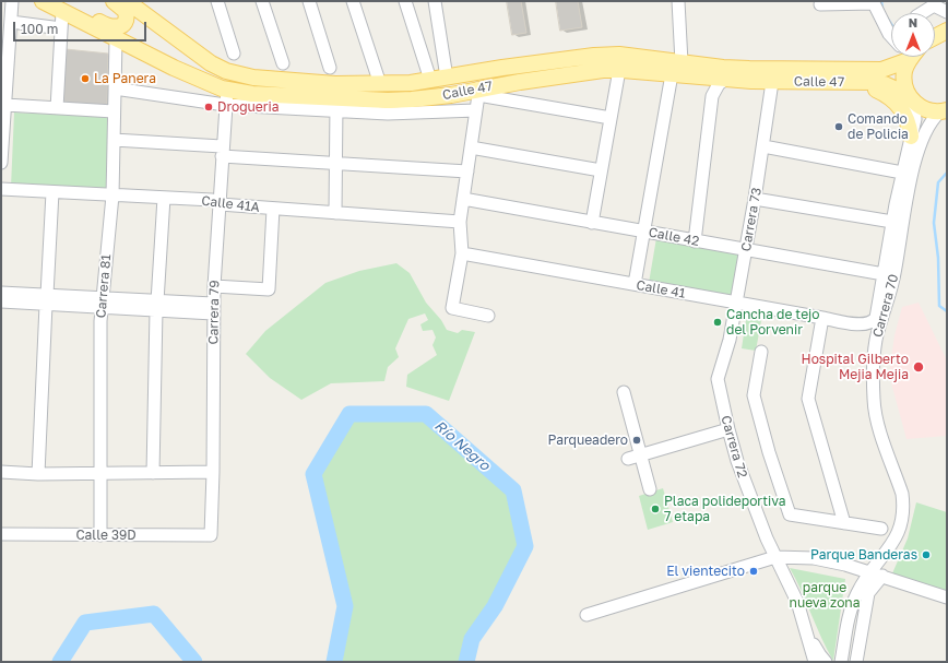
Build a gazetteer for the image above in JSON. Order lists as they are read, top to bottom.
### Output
{
  "streets": {
    "main road": ["Calle 47"],
    "street": [
      "Calle 41A",
      "Carrera 73",
      "Calle 42",
      "Carrera 81",
      "Calle 41",
      "Carrera 70",
      "Carrera 79",
      "Carrera 72",
      "Calle 39D"
    ]
  },
  "crossings": [
    ["Calle 47", "Carrera 73"],
    ["Calle 47", "Carrera 81"],
    ["Calle 47", "Carrera 70"],
    ["Calle 47", "Carrera 79"],
    ["Calle 41A", "Carrera 81"],
    ["Calle 41A", "Carrera 79"],
    ["Carrera 73", "Calle 42"],
    ["Carrera 73", "Calle 41"],
    ["Carrera 73", "Carrera 72"],
    ["Calle 42", "Carrera 70"],
    ["Carrera 81", "Calle 39D"],
    ["Calle 41", "Carrera 70"],
    ["Carrera 79", "Calle 39D"]
  ],
  "water": ["Río Negro"],
  "parks": ["parque nueva zona"],
  "places": [
    "La Panera",
    "Drogueria",
    "Comando de Policia",
    "Cancha de tejo del Porvenir",
    "Hospital Gilberto Mejia Mejia",
    "Parqueadero",
    "Placa polideportiva 7 etapa",
    "Parque Banderas",
    "El vientecito"
  ],
  "scale_bar": "100 m",
  "north": "top"
}
